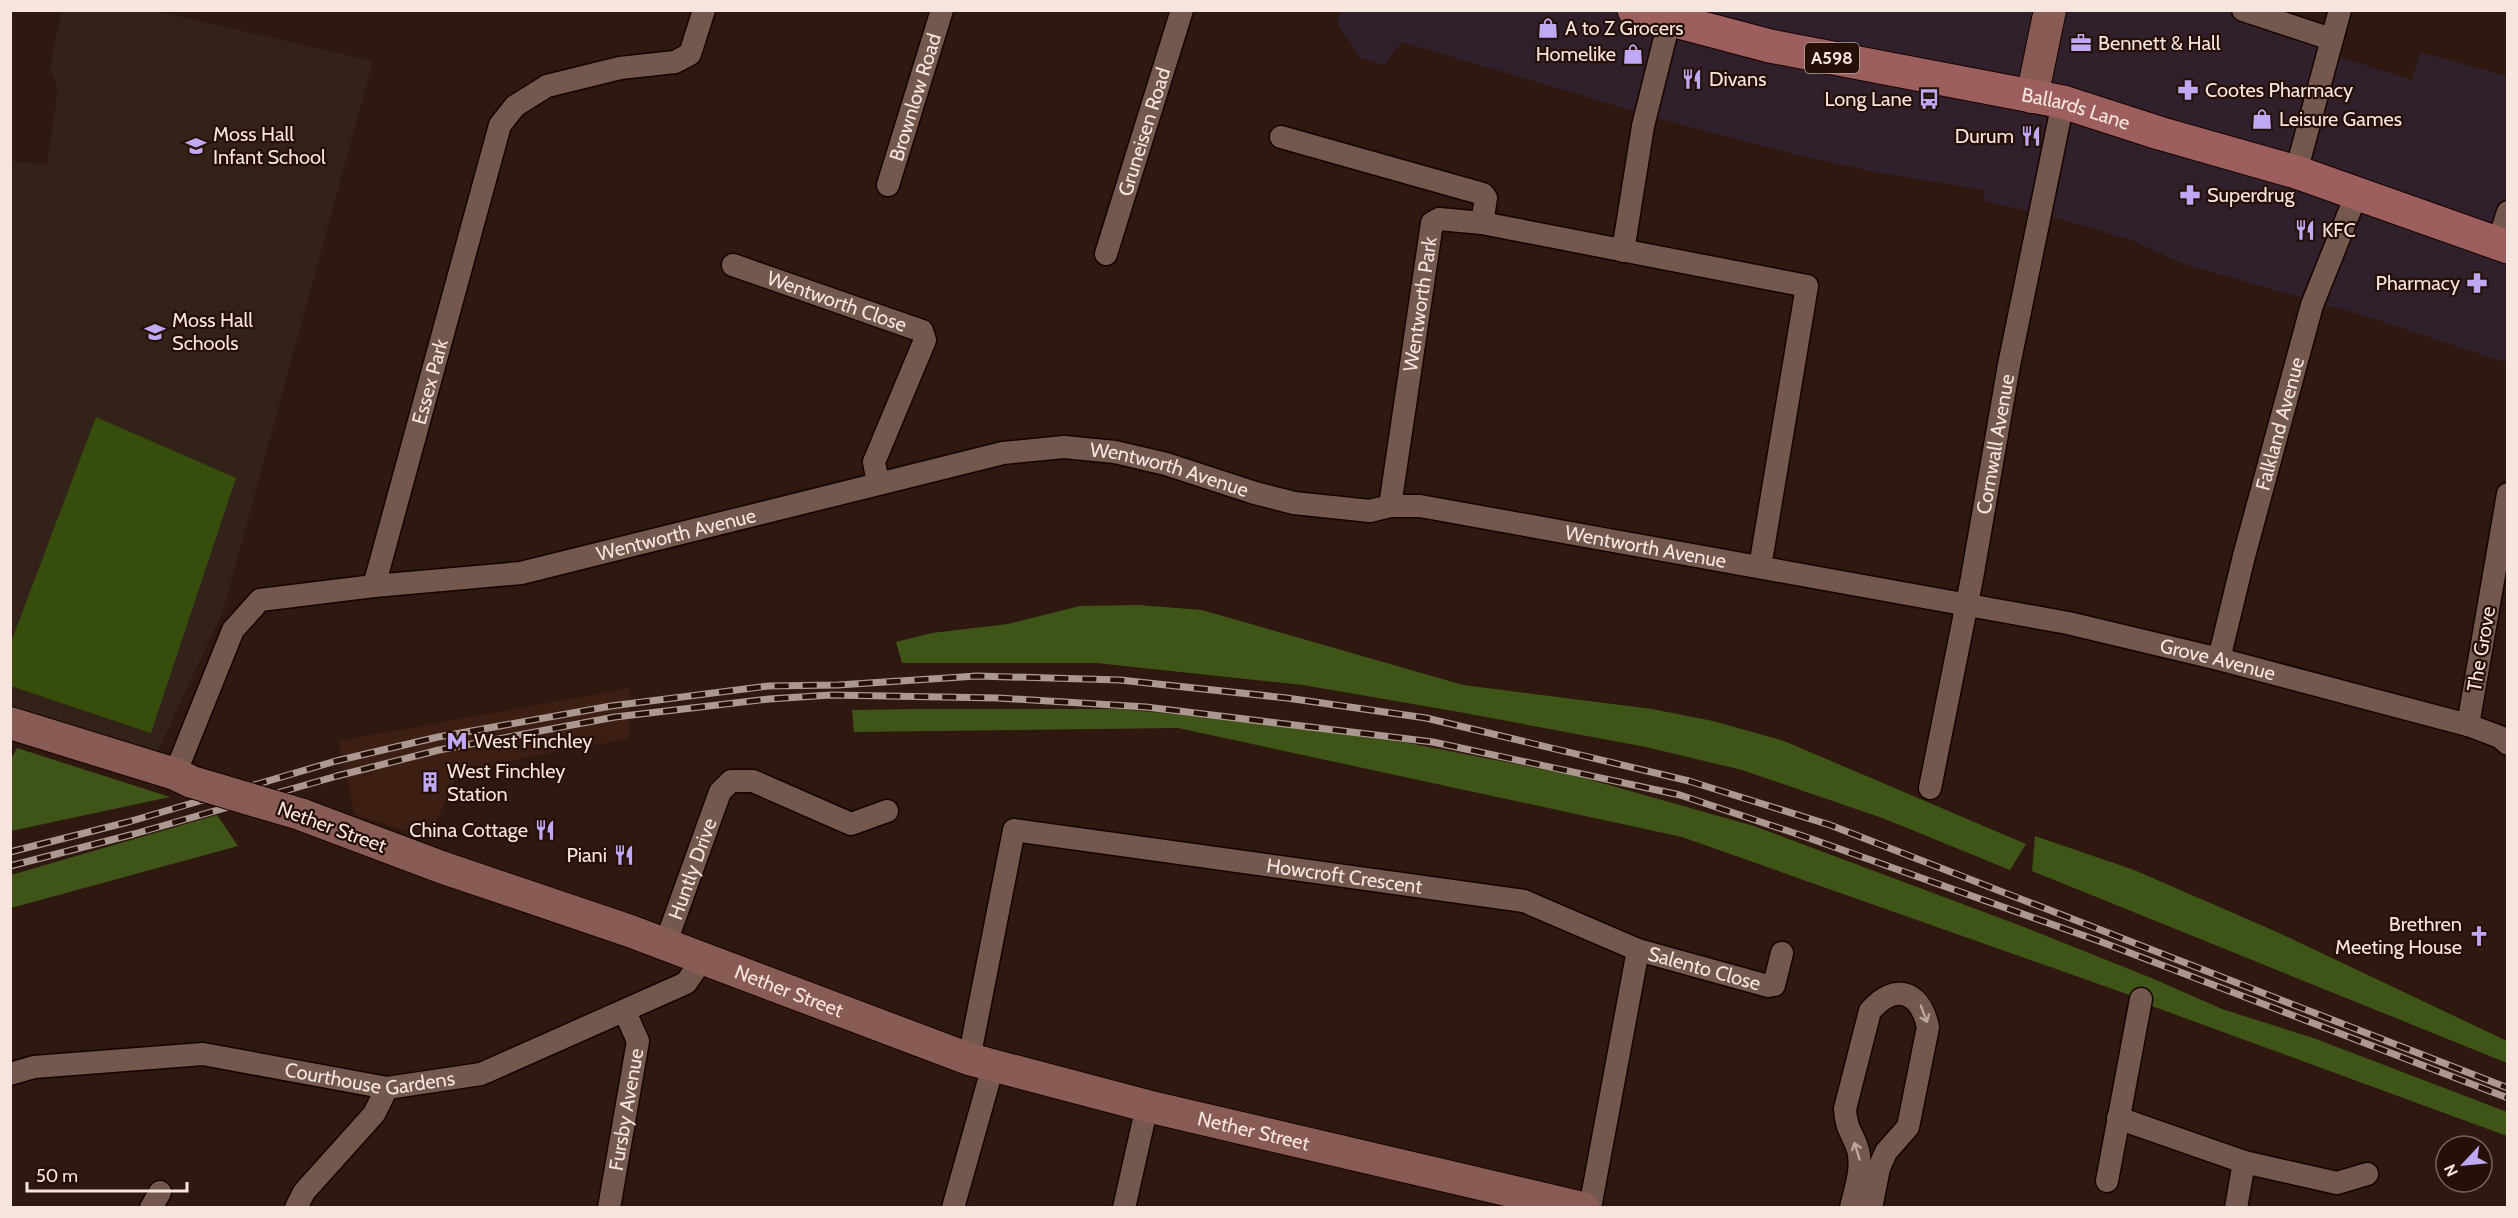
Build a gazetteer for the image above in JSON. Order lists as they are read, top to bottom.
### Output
{
  "streets": {
    "main road": ["A598", "Ballards Lane"],
    "street": [
      "Brownlow Road",
      "Gruneisen Road",
      "Wentworth Close",
      "Wentworth Park",
      "Essex Park",
      "Falkland Avenue",
      "Cornwall Avenue",
      "Wentworth Avenue",
      "The Grove",
      "Grove Avenue",
      "Nether Street",
      "Huntly Drive",
      "Howcroft Crescent",
      "Salento Close",
      "Courthouse Gardens",
      "Fursby Avenue"
    ]
  },
  "crossings": [
    ["Ballards Lane", "Falkland Avenue"],
    ["Ballards Lane", "Cornwall Avenue"],
    ["Wentworth Close", "Wentworth Avenue"],
    ["Wentworth Park", "Wentworth Avenue"],
    ["Essex Park", "Wentworth Avenue"],
    ["Falkland Avenue", "Grove Avenue"],
    ["Cornwall Avenue", "Wentworth Avenue"],
    ["Cornwall Avenue", "Grove Avenue"],
    ["Wentworth Avenue", "Grove Avenue"],
    ["The Grove", "Grove Avenue"],
    ["Nether Street", "Huntly Drive"],
    ["Nether Street", "Howcroft Crescent"],
    ["Nether Street", "Courthouse Gardens"],
    ["Howcroft Crescent", "Salento Close"],
    ["Courthouse Gardens", "Fursby Avenue"]
  ],
  "places": {
    "shop": ["A to Z Grocers", "Homelike", "Leisure Games"],
    "office": ["Bennett & Hall"],
    "restaurant": [
      "Divans",
      "Durum",
      "KFC",
      "China Cottage",
      "Piani"
    ],
    "pharmacy": ["Cootes Pharmacy", "Superdrug", "Pharmacy"],
    "bus stop": ["Long Lane"],
    "school or university": ["Moss Hall Infant School", "Moss Hall Schools"],
    "metro station": ["West Finchley"],
    "building": ["West Finchley Station"],
    "church": ["Brethren Meeting House"]
  },
  "scale_bar": "50 m",
  "north": "bottom left"
}
